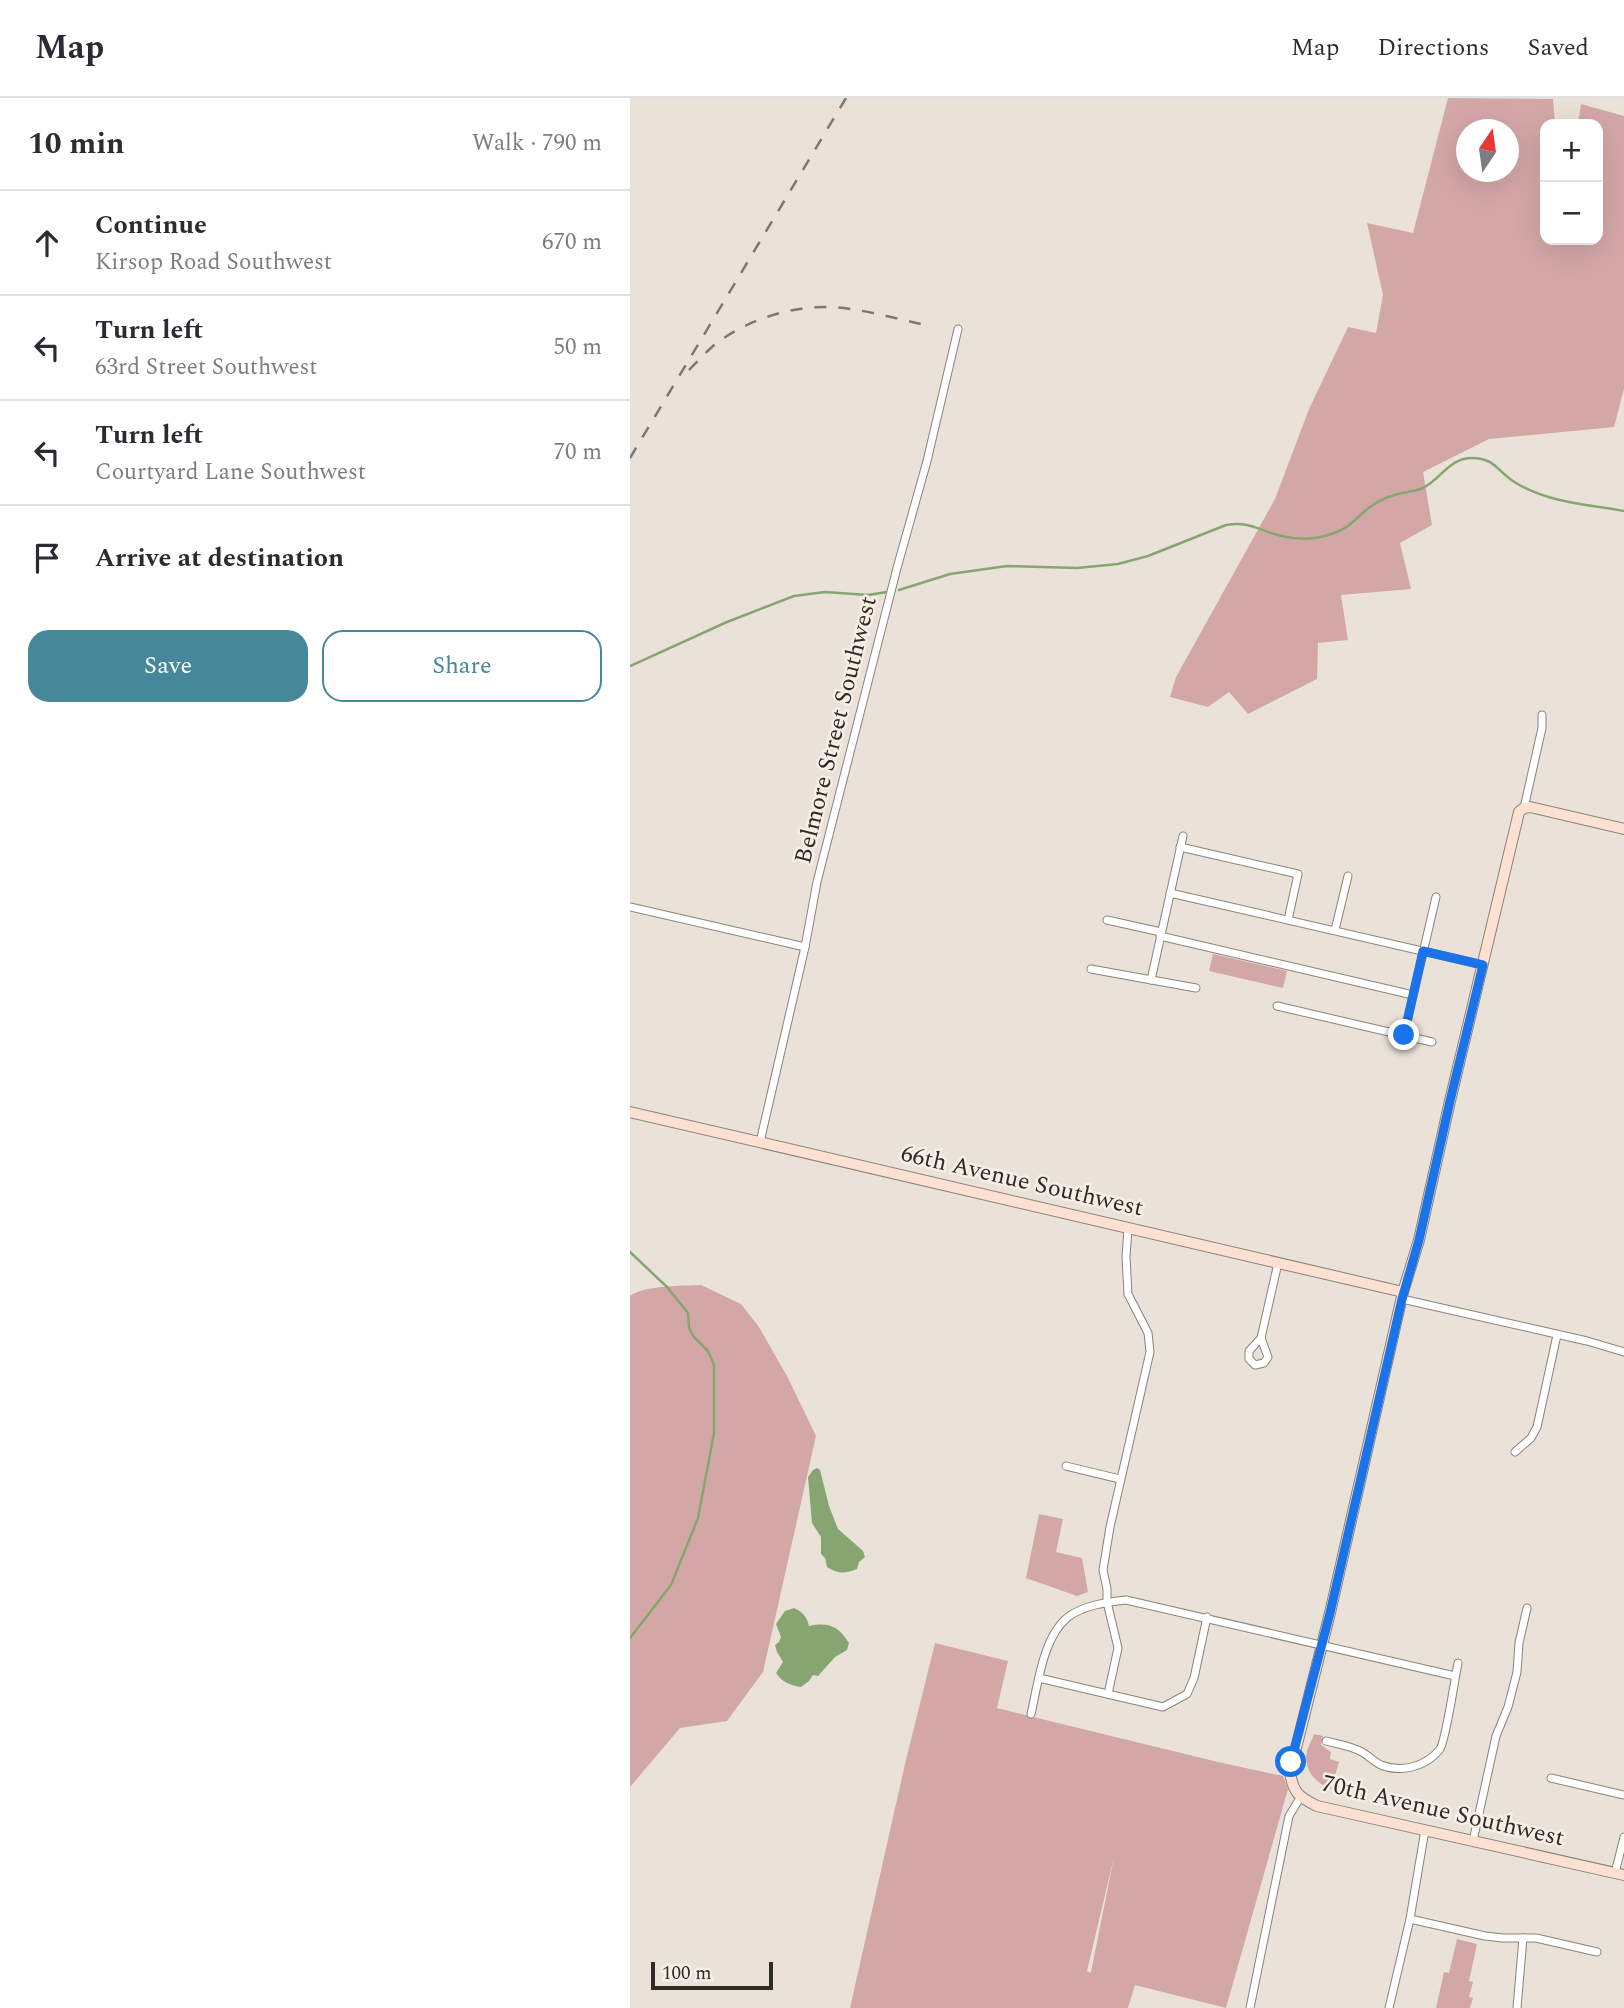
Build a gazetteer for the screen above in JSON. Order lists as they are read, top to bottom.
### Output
{
  "streets": {
    "street": ["Belmore Street Southwest", "66th Avenue Southwest", "70th Avenue Southwest"]
  },
  "crossings": [
    ["Belmore Street Southwest", "66th Avenue Southwest"]
  ],
  "scale_bar": "100 m",
  "north": "top",
  "page": {
    "header": "Map",
    "nav": ["Map", "Directions", "Saved"],
    "heading": ["10 min", "Walk · 790 m"],
    "map_buttons": ["+", "−"],
    "list": [
      ["Continue", "Kirsop Road Southwest", "670 m"],
      ["Turn left", "63rd Street Southwest", "50 m"],
      ["Turn left", "Courtyard Lane Southwest", "70 m"],
      "Arrive at destination"
    ],
    "buttons": ["Save", "Share"],
    "scale": "100 m"
  }
}
